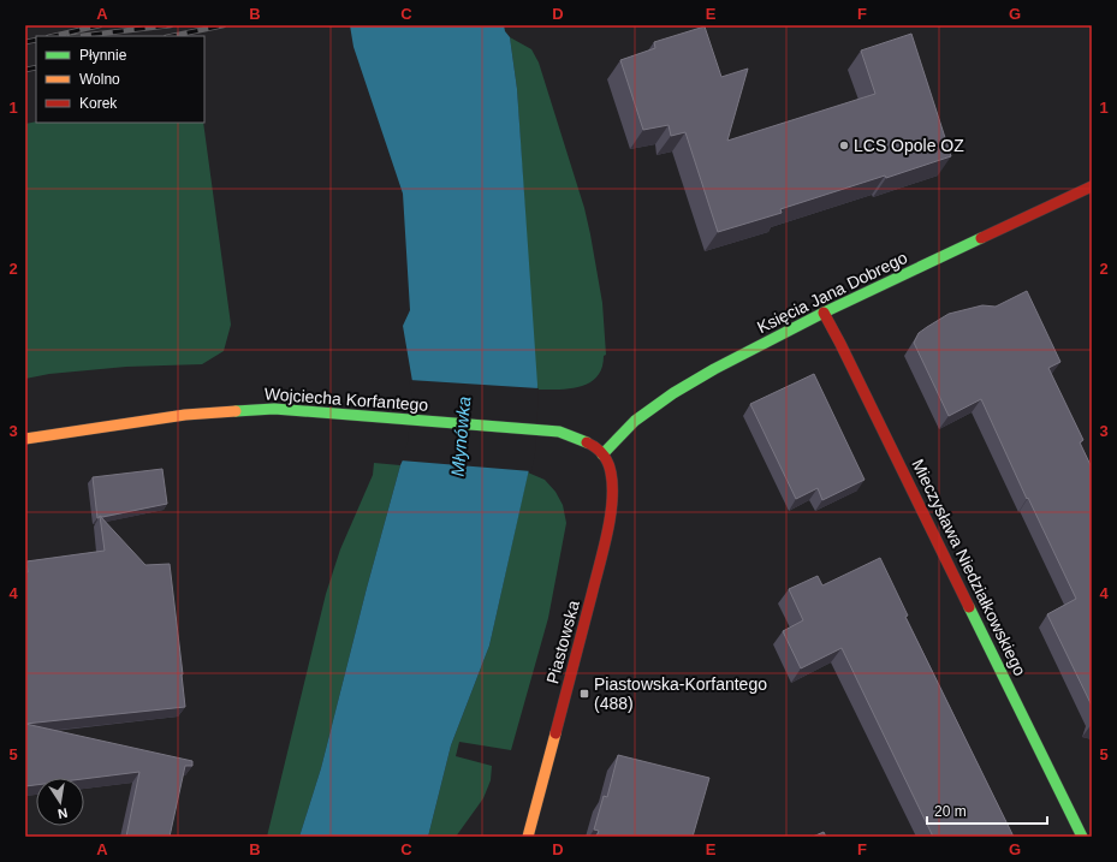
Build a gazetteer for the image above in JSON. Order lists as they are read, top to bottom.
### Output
{
  "streets": {
    "street": [
      "Księcia Jana Dobrego",
      "Wojciecha Korfantego",
      "Mieczysława Niedziałkowskiego",
      "Piastowska"
    ]
  },
  "crossings": [
    ["Księcia Jana Dobrego", "Wojciecha Korfantego"],
    ["Księcia Jana Dobrego", "Mieczysława Niedziałkowskiego"],
    ["Księcia Jana Dobrego", "Piastowska"],
    ["Wojciecha Korfantego", "Piastowska"]
  ],
  "water": ["Młynówka"],
  "places": {
    "other": ["LCS Opole OZ"],
    "transit": ["Piastowska-Korfantego (488)"]
  },
  "legend": ["Płynnie", "Wolno", "Korek"],
  "scale_bar": "20 m",
  "north": "bottom",
  "grid": {
    "columns": [
      "A",
      "B",
      "C",
      "D",
      "E",
      "F",
      "G"
    ],
    "rows": [
      "1",
      "2",
      "3",
      "4",
      "5"
    ]
  }
}
